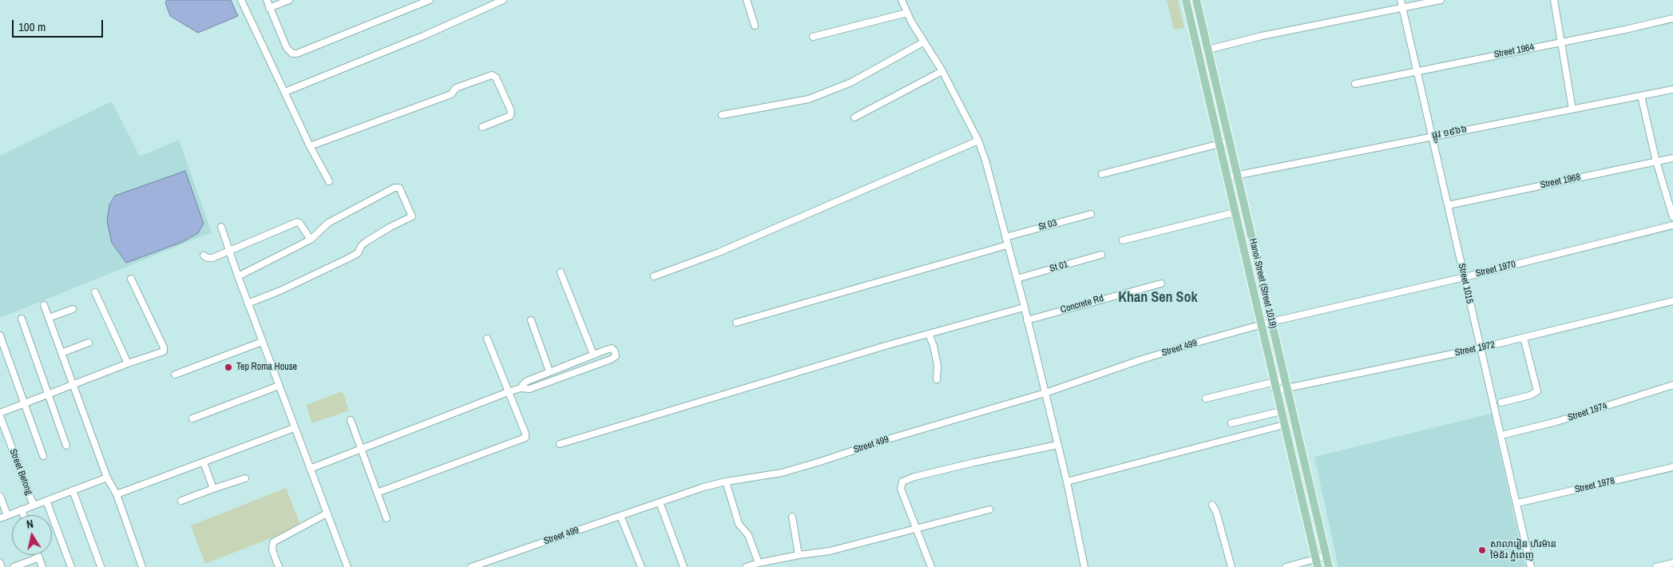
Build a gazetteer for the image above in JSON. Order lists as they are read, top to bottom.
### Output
{
  "streets": {
    "main road": ["Hanoi Street (Street 1019)"],
    "street": [
      "Street 1964",
      "ផ្លូវ ១៩៦៦",
      "Street 1968",
      "St 03",
      "St 01",
      "Street 1970",
      "Street 1015",
      "Concrete Rd",
      "Street 499",
      "Street 1972",
      "Street 1974",
      "Street Betong",
      "Street 1978"
    ]
  },
  "crossings": [
    ["Street 1964", "Street 1015"],
    ["ផ្លូវ ១៩៦៦", "Hanoi Street (Street 1019)"],
    ["ផ្លូវ ១៩៦៦", "Street 1015"],
    ["Street 1968", "Street 1015"],
    ["Street 1970", "Hanoi Street (Street 1019)"],
    ["Street 1970", "Street 1015"],
    ["Street 1970", "Street 499"],
    ["Hanoi Street (Street 1019)", "Street 499"],
    ["Hanoi Street (Street 1019)", "Street 1972"],
    ["Street 1015", "Street 1972"],
    ["Street 1015", "Street 1974"],
    ["Street 1015", "Street 1978"]
  ],
  "districts": ["Khan Sen Sok"],
  "places": ["Tep Roma House", "សាលារៀន ហ័រម៉ាន ម៉ៃន័រ ភ្នំពេញ"],
  "scale_bar": "100 m",
  "north": "top"
}
